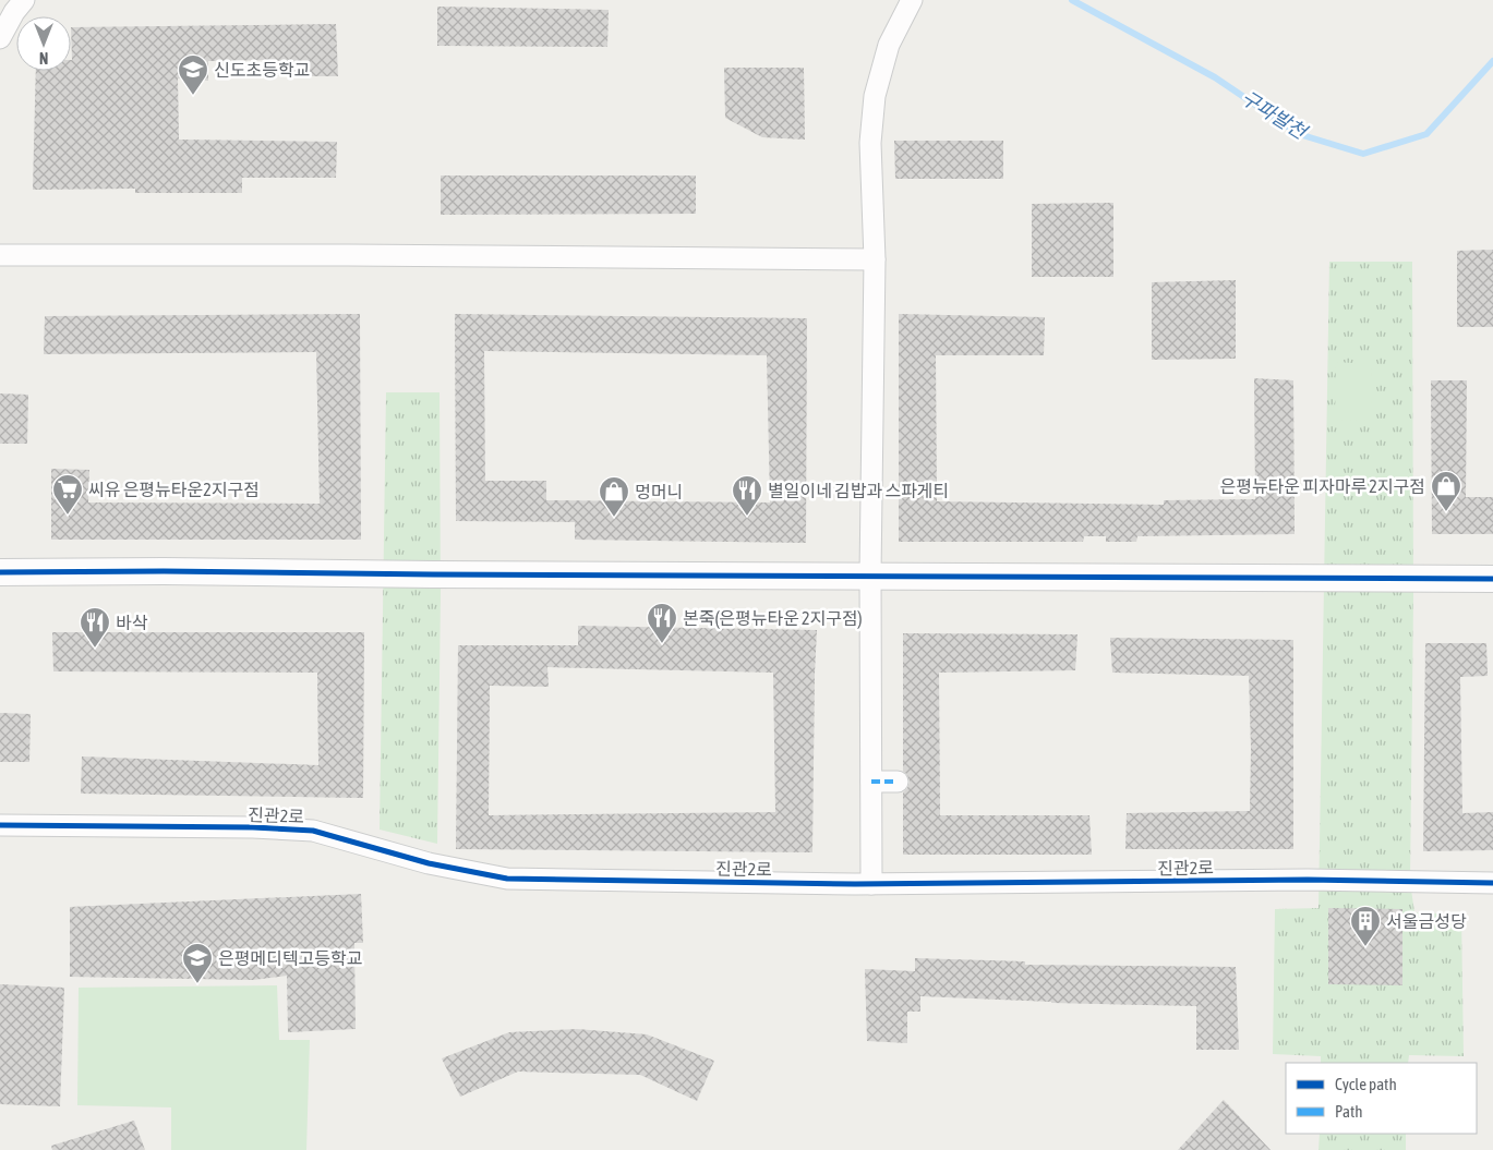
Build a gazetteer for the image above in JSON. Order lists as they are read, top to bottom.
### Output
{
  "streets": {
    "street": ["진관2로"]
  },
  "water": ["구파발천"],
  "places": {
    "school or university": ["신도초등학교", "은평메디텍고등학교"],
    "shop": ["은평뉴타운 피자마루 2지구점", "멍머니"],
    "supermarket": ["씨유 은평뉴타운2지구점"],
    "restaurant": ["별일이네 김밥과 스파게티", "본죽(은평뉴타운 2지구점)", "바삭"],
    "building": ["서울금성당"]
  },
  "legend": ["Cycle path", "Path"],
  "north": "bottom"
}
